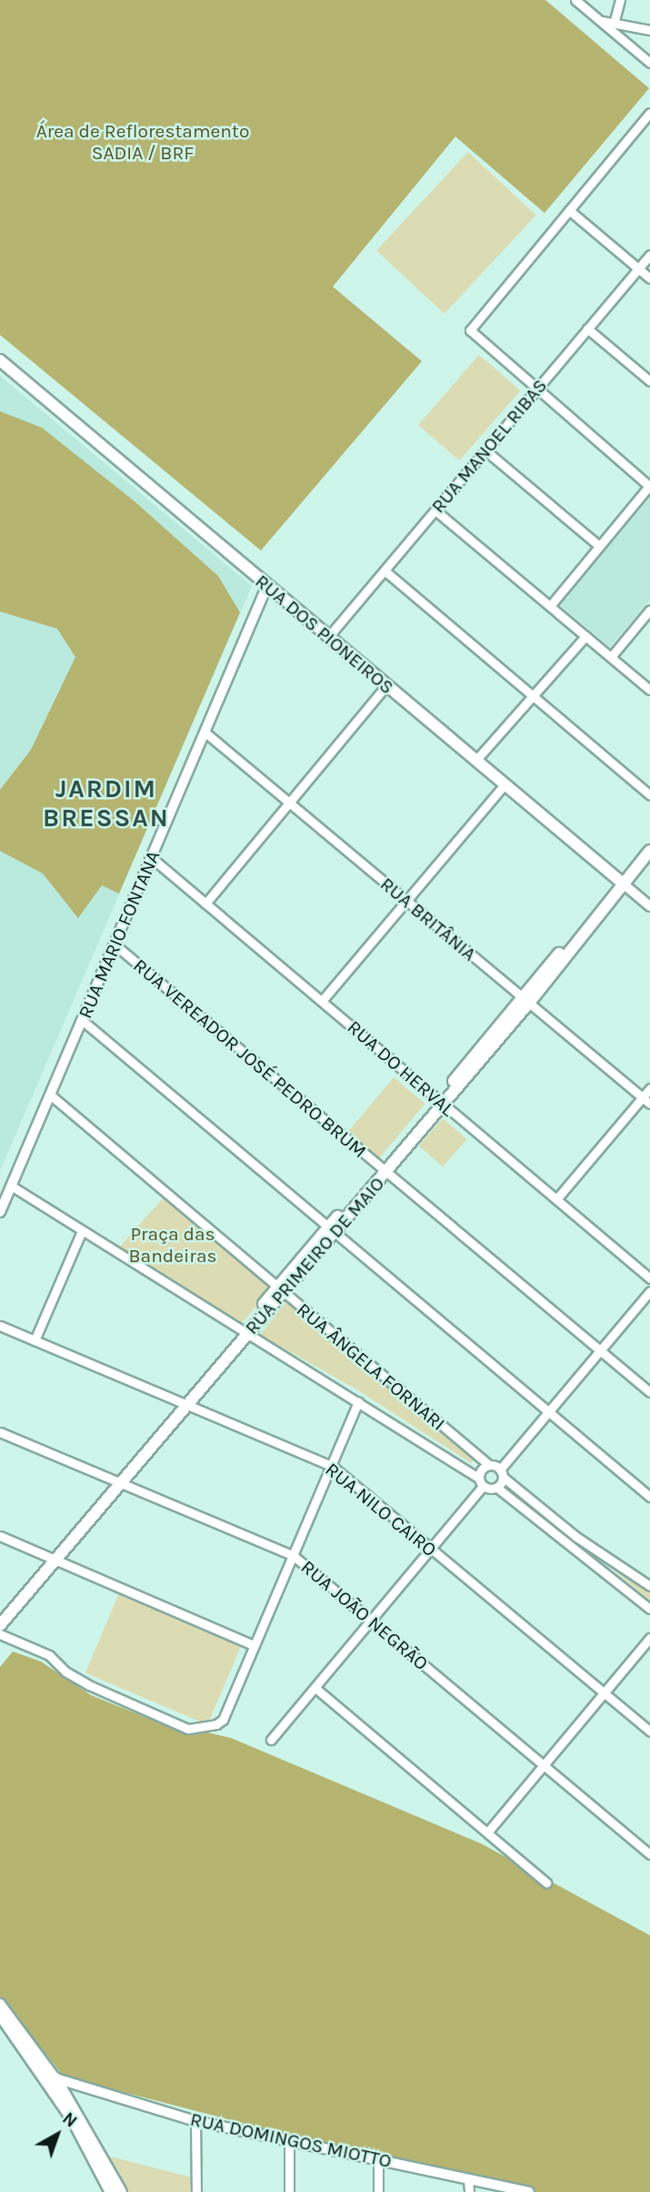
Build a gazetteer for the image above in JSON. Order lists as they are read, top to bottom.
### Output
{
  "streets": {
    "main road": ["RUA DOS PIONEIROS", "RUA PRIMEIRO DE MAIO"],
    "street": [
      "RUA MANOEL RIBAS",
      "RUA BRITÂNIA",
      "RUA MARIO FONTANA",
      "RUA VEREADOR JOSÉ PEDRO BRUM",
      "RUA DO HERVAL",
      "RUA ÂNGELA FORNARI",
      "RUA NILO CAIRO",
      "RUA JOÃO NEGRÃO",
      "RUA DOMINGOS MIOTTO"
    ]
  },
  "crossings": [
    ["RUA MANOEL RIBAS", "RUA DOS PIONEIROS"],
    ["RUA DOS PIONEIROS", "RUA MARIO FONTANA"],
    ["RUA DOS PIONEIROS", "RUA PRIMEIRO DE MAIO"],
    ["RUA BRITÂNIA", "RUA MARIO FONTANA"],
    ["RUA BRITÂNIA", "RUA PRIMEIRO DE MAIO"],
    ["RUA MARIO FONTANA", "RUA VEREADOR JOSÉ PEDRO BRUM"],
    ["RUA MARIO FONTANA", "RUA DO HERVAL"],
    ["RUA MARIO FONTANA", "RUA ÂNGELA FORNARI"],
    ["RUA VEREADOR JOSÉ PEDRO BRUM", "RUA PRIMEIRO DE MAIO"],
    ["RUA DO HERVAL", "RUA PRIMEIRO DE MAIO"],
    ["RUA PRIMEIRO DE MAIO", "RUA ÂNGELA FORNARI"],
    ["RUA PRIMEIRO DE MAIO", "RUA NILO CAIRO"],
    ["RUA PRIMEIRO DE MAIO", "RUA JOÃO NEGRÃO"]
  ],
  "districts": ["JARDIM BRESSAN"],
  "parks": ["Área de Reflorestamento SADIA / BRF", "Praça das Bandeiras"],
  "north": "top right"
}
